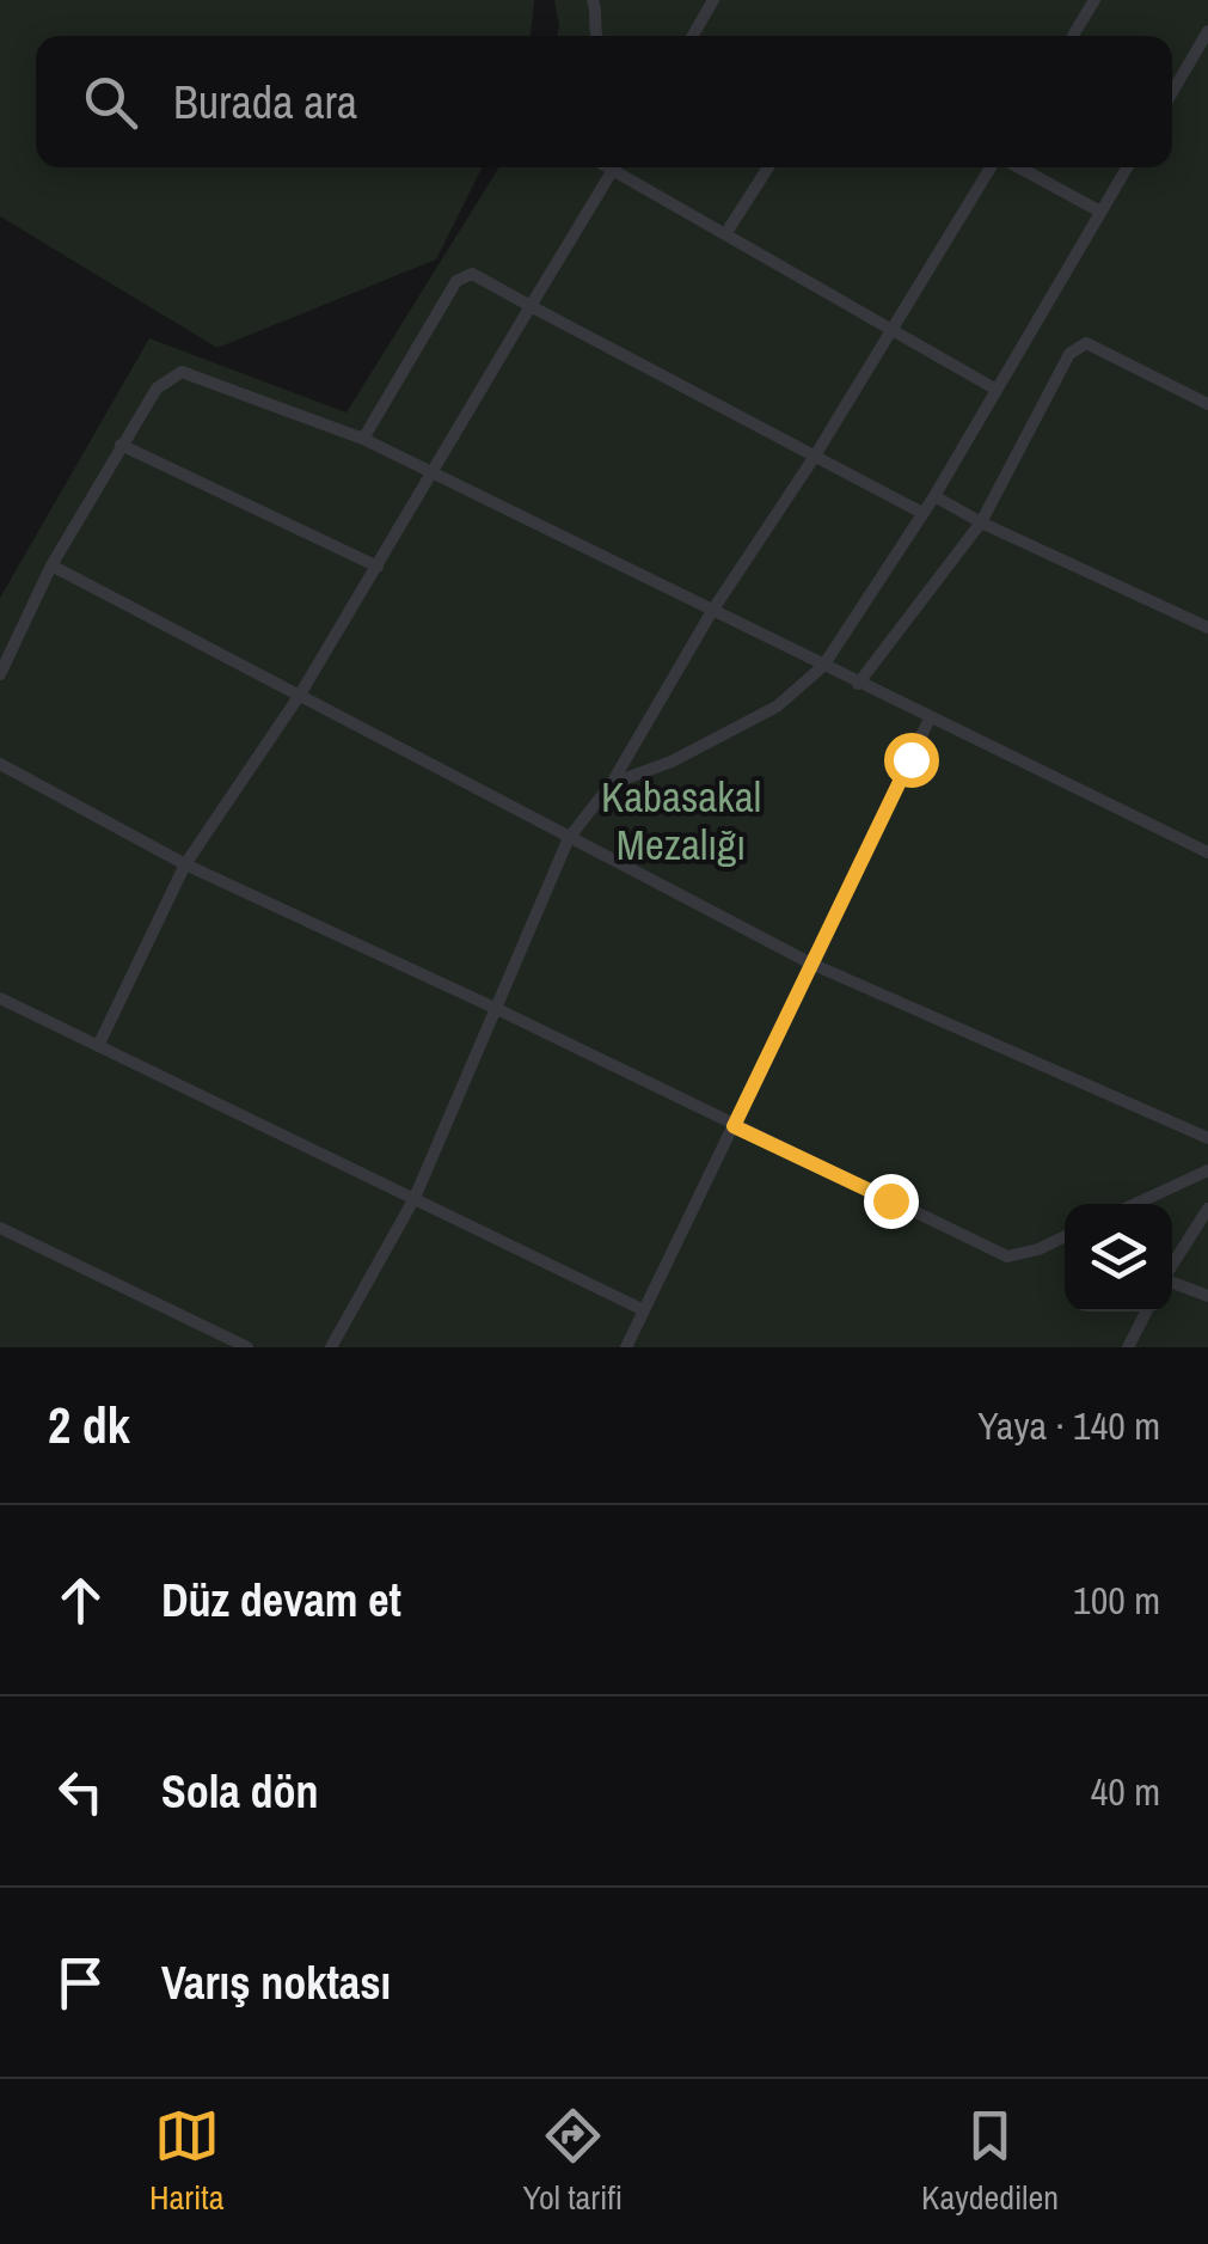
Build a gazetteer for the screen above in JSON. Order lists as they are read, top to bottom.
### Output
{
  "parks": ["Kabasakal Mezalığı"],
  "page": {
    "search": "Burada ara",
    "heading": ["2 dk", "Yaya · 140 m"],
    "list": [
      ["Düz devam et", "100 m"],
      ["Sola dön", "40 m"],
      "Varış noktası"
    ],
    "nav": ["Harita", "Yol tarifi", "Kaydedilen"]
  }
}
